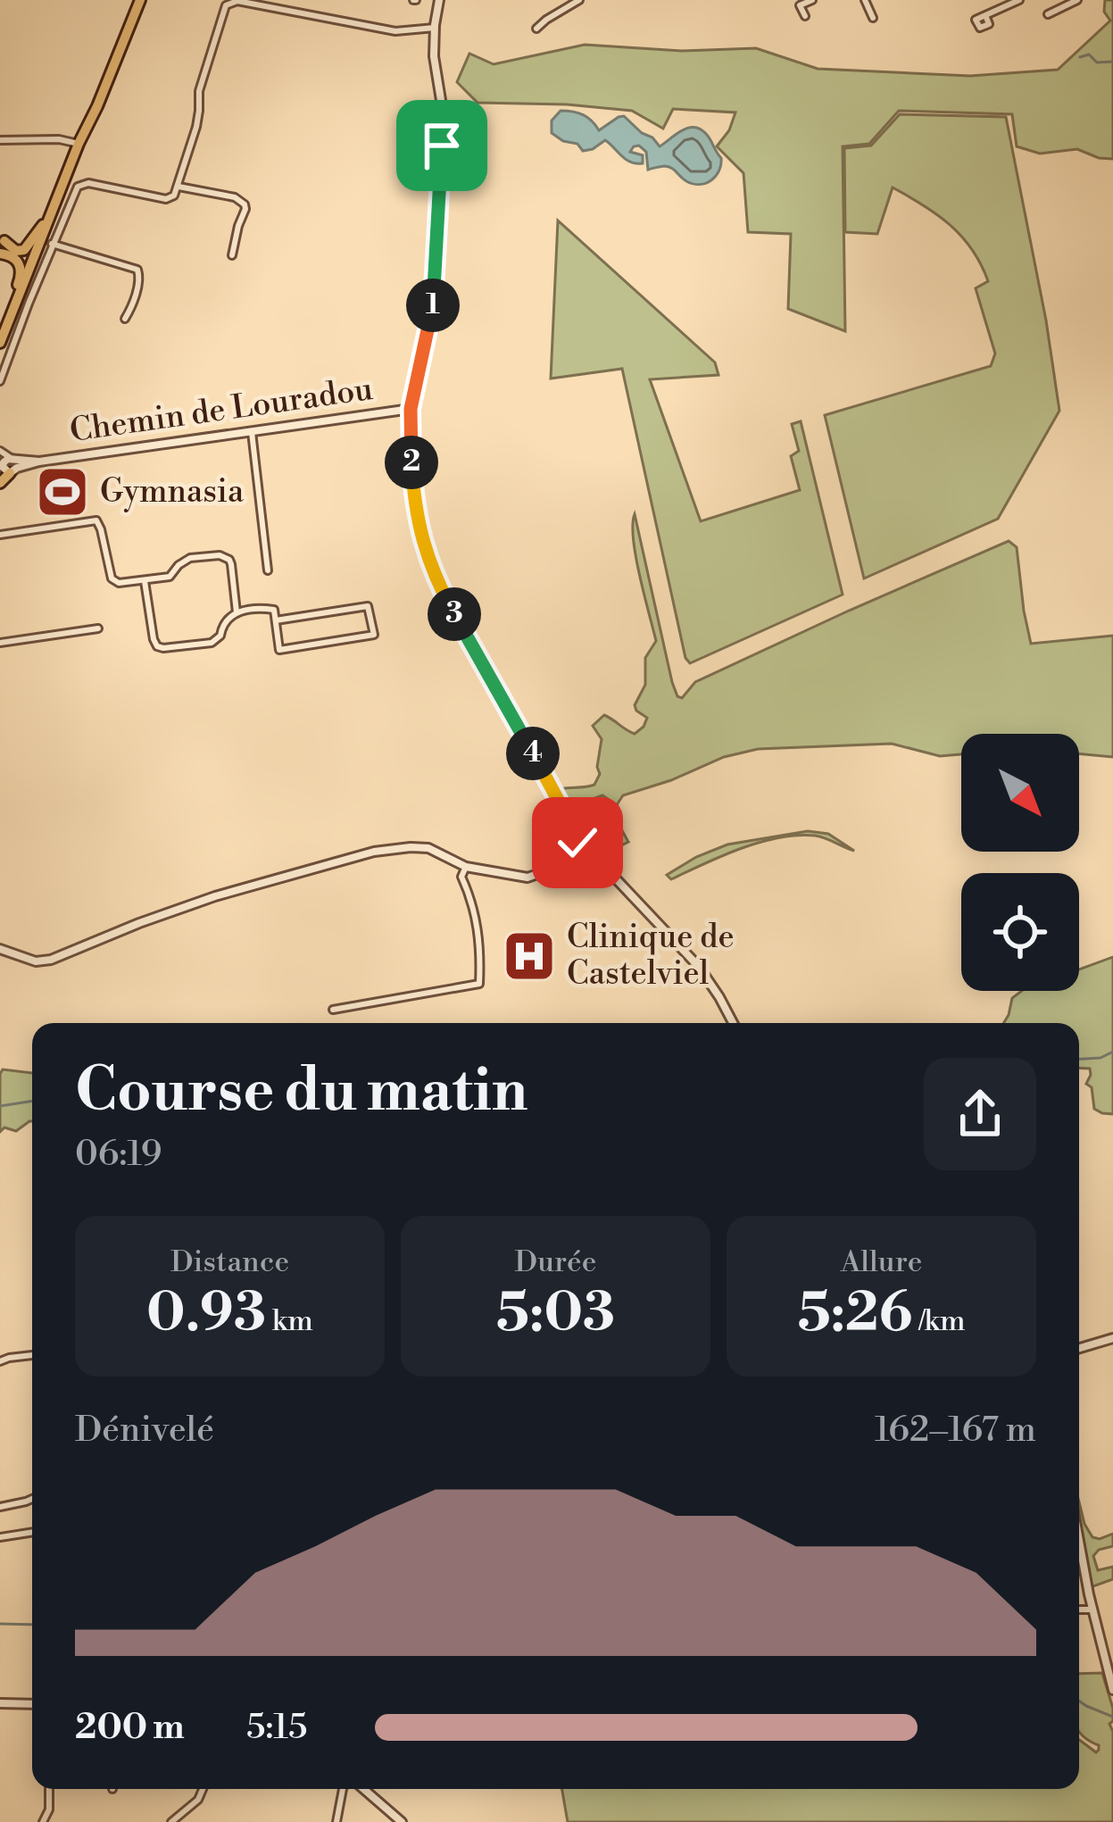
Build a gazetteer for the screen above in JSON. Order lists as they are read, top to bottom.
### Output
{
  "streets": {
    "street": ["Chemin de Louradou"]
  },
  "places": {
    "sports": ["Gymnasia"],
    "hospital": ["Clinique de Castelviel"]
  },
  "north": "bottom right",
  "page": {
    "pins": [
      "1",
      "2",
      "3",
      "4"
    ],
    "heading": ["Course du matin", "06:19"],
    "stats": [
      ["Distance", "0.93 km"],
      ["Durée", "5:03"],
      ["Allure", "5:26 /km"]
    ],
    "chart": ["Dénivelé", "162–167 m"],
    "list": [
      {
        "name": "200 m",
        "note": "5:15"
      }
    ]
  }
}
